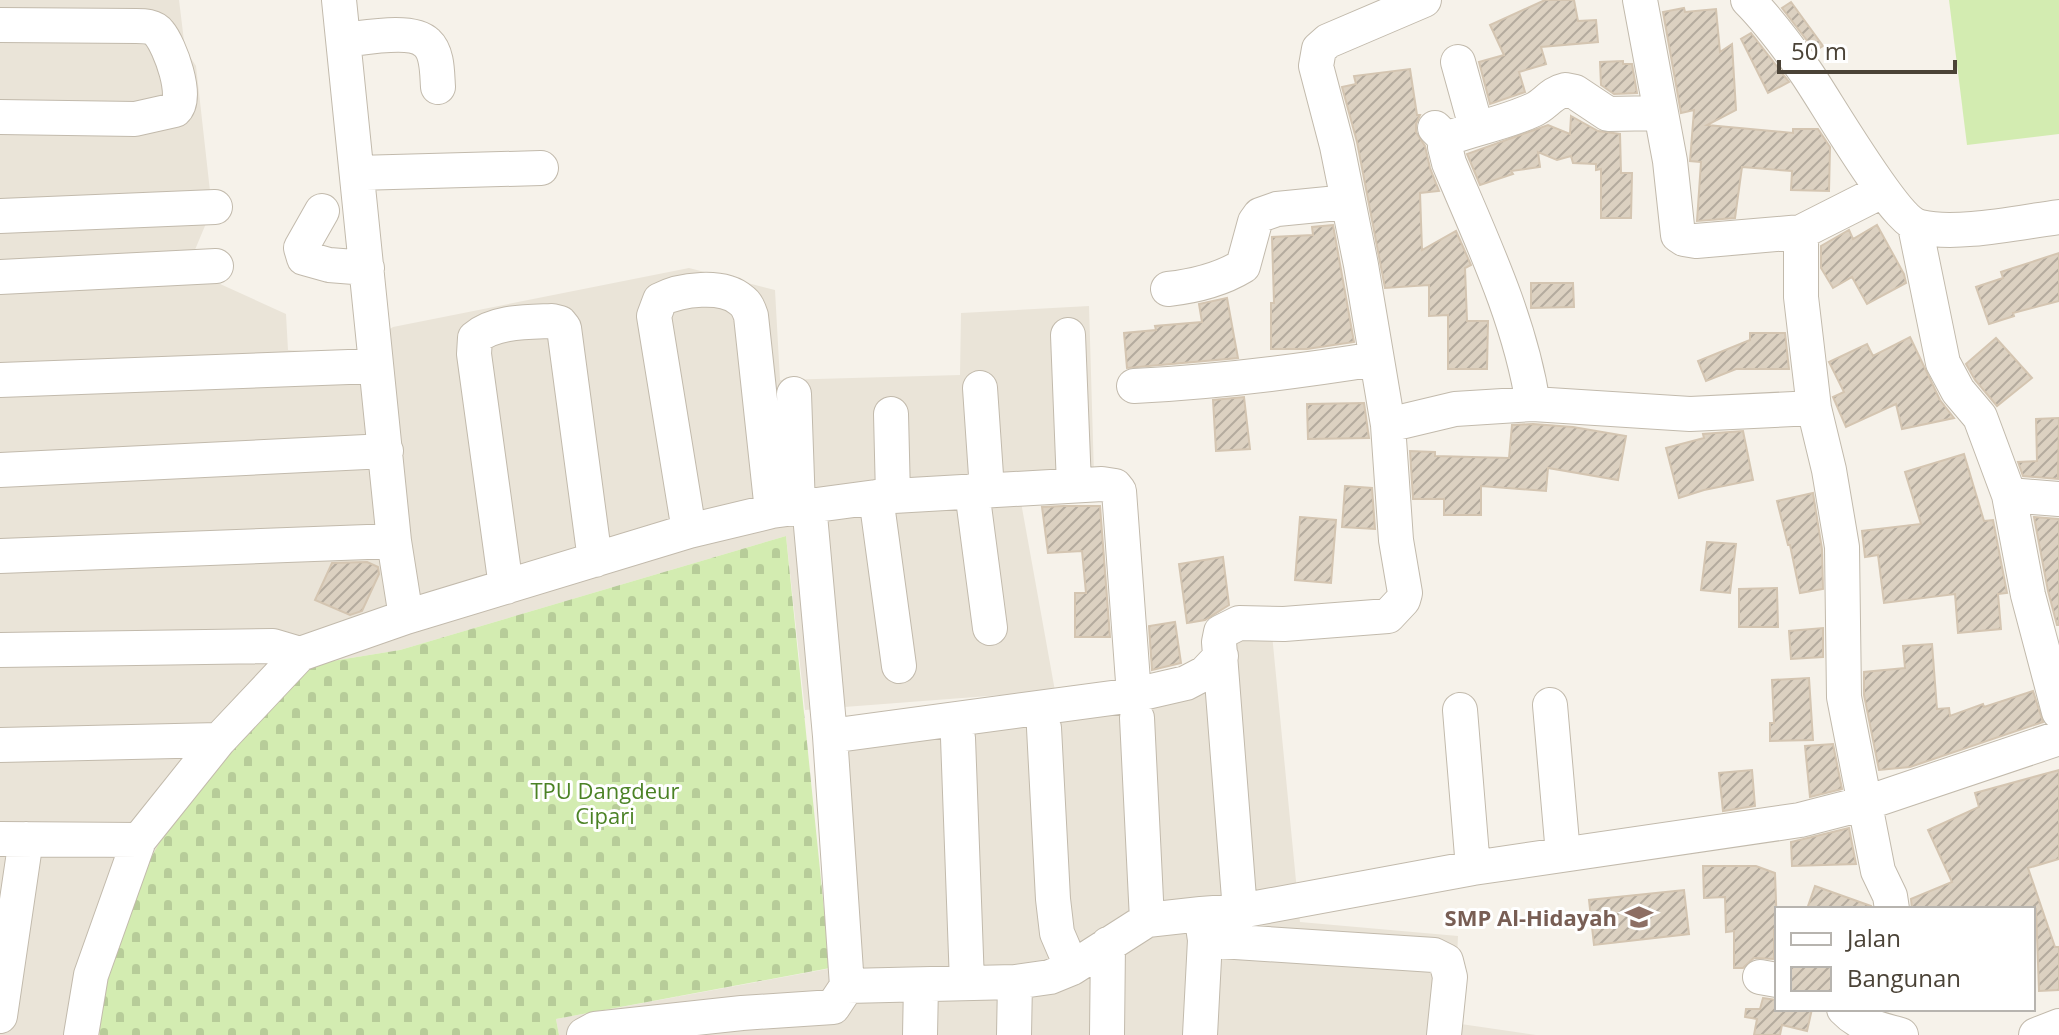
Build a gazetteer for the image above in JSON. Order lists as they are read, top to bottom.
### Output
{
  "parks": ["TPU Dangdeur Cipari"],
  "places": {
    "school or university": ["SMP Al-Hidayah"]
  },
  "legend": ["Jalan", "Bangunan"],
  "scale_bar": "50 m"
}
